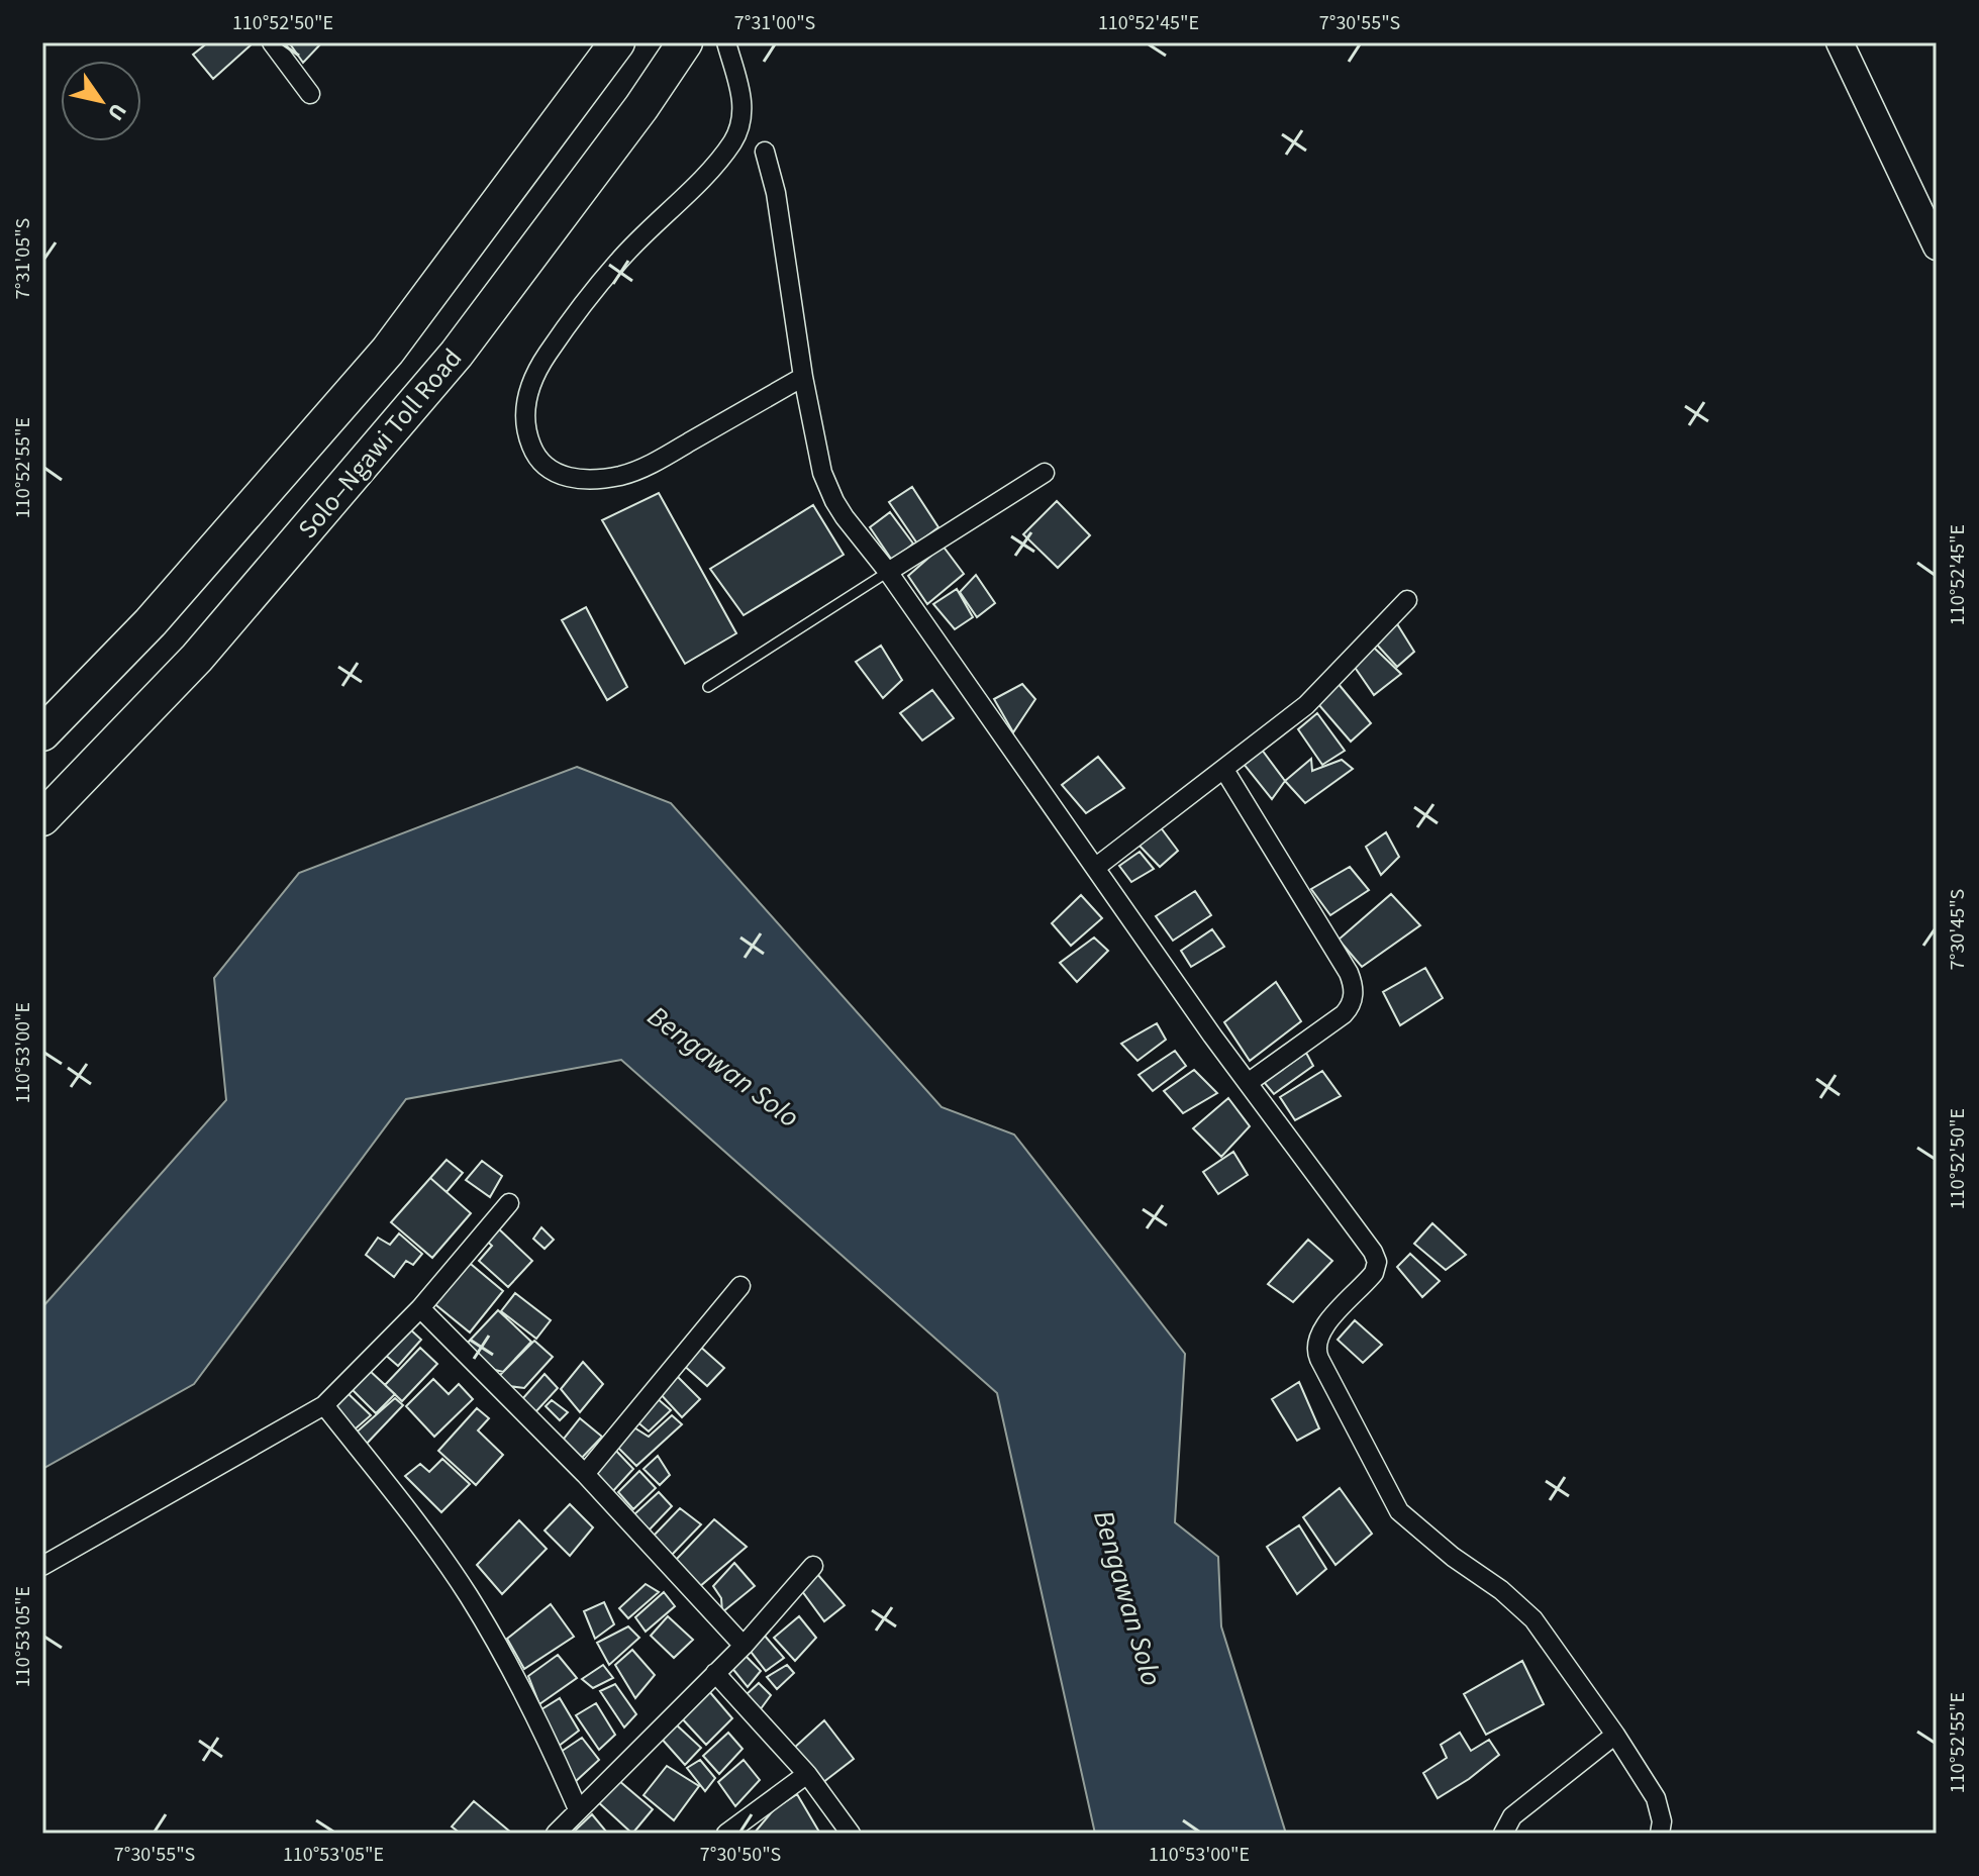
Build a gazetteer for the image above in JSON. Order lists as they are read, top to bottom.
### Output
{
  "streets": {
    "highway": ["Solo–Ngawi Toll Road"]
  },
  "water": ["Bengawan Solo"],
  "north": "bottom right",
  "coordinates": [
    "110°52'50\"E",
    "7°31'00\"S",
    "110°52'45\"E",
    "7°30'55\"S",
    "7°31'05\"S",
    "110°52'55\"E",
    "7°30'45\"S",
    "110°53'00\"E",
    "110°53'05\"E",
    "7°30'50\"S"
  ]
}
